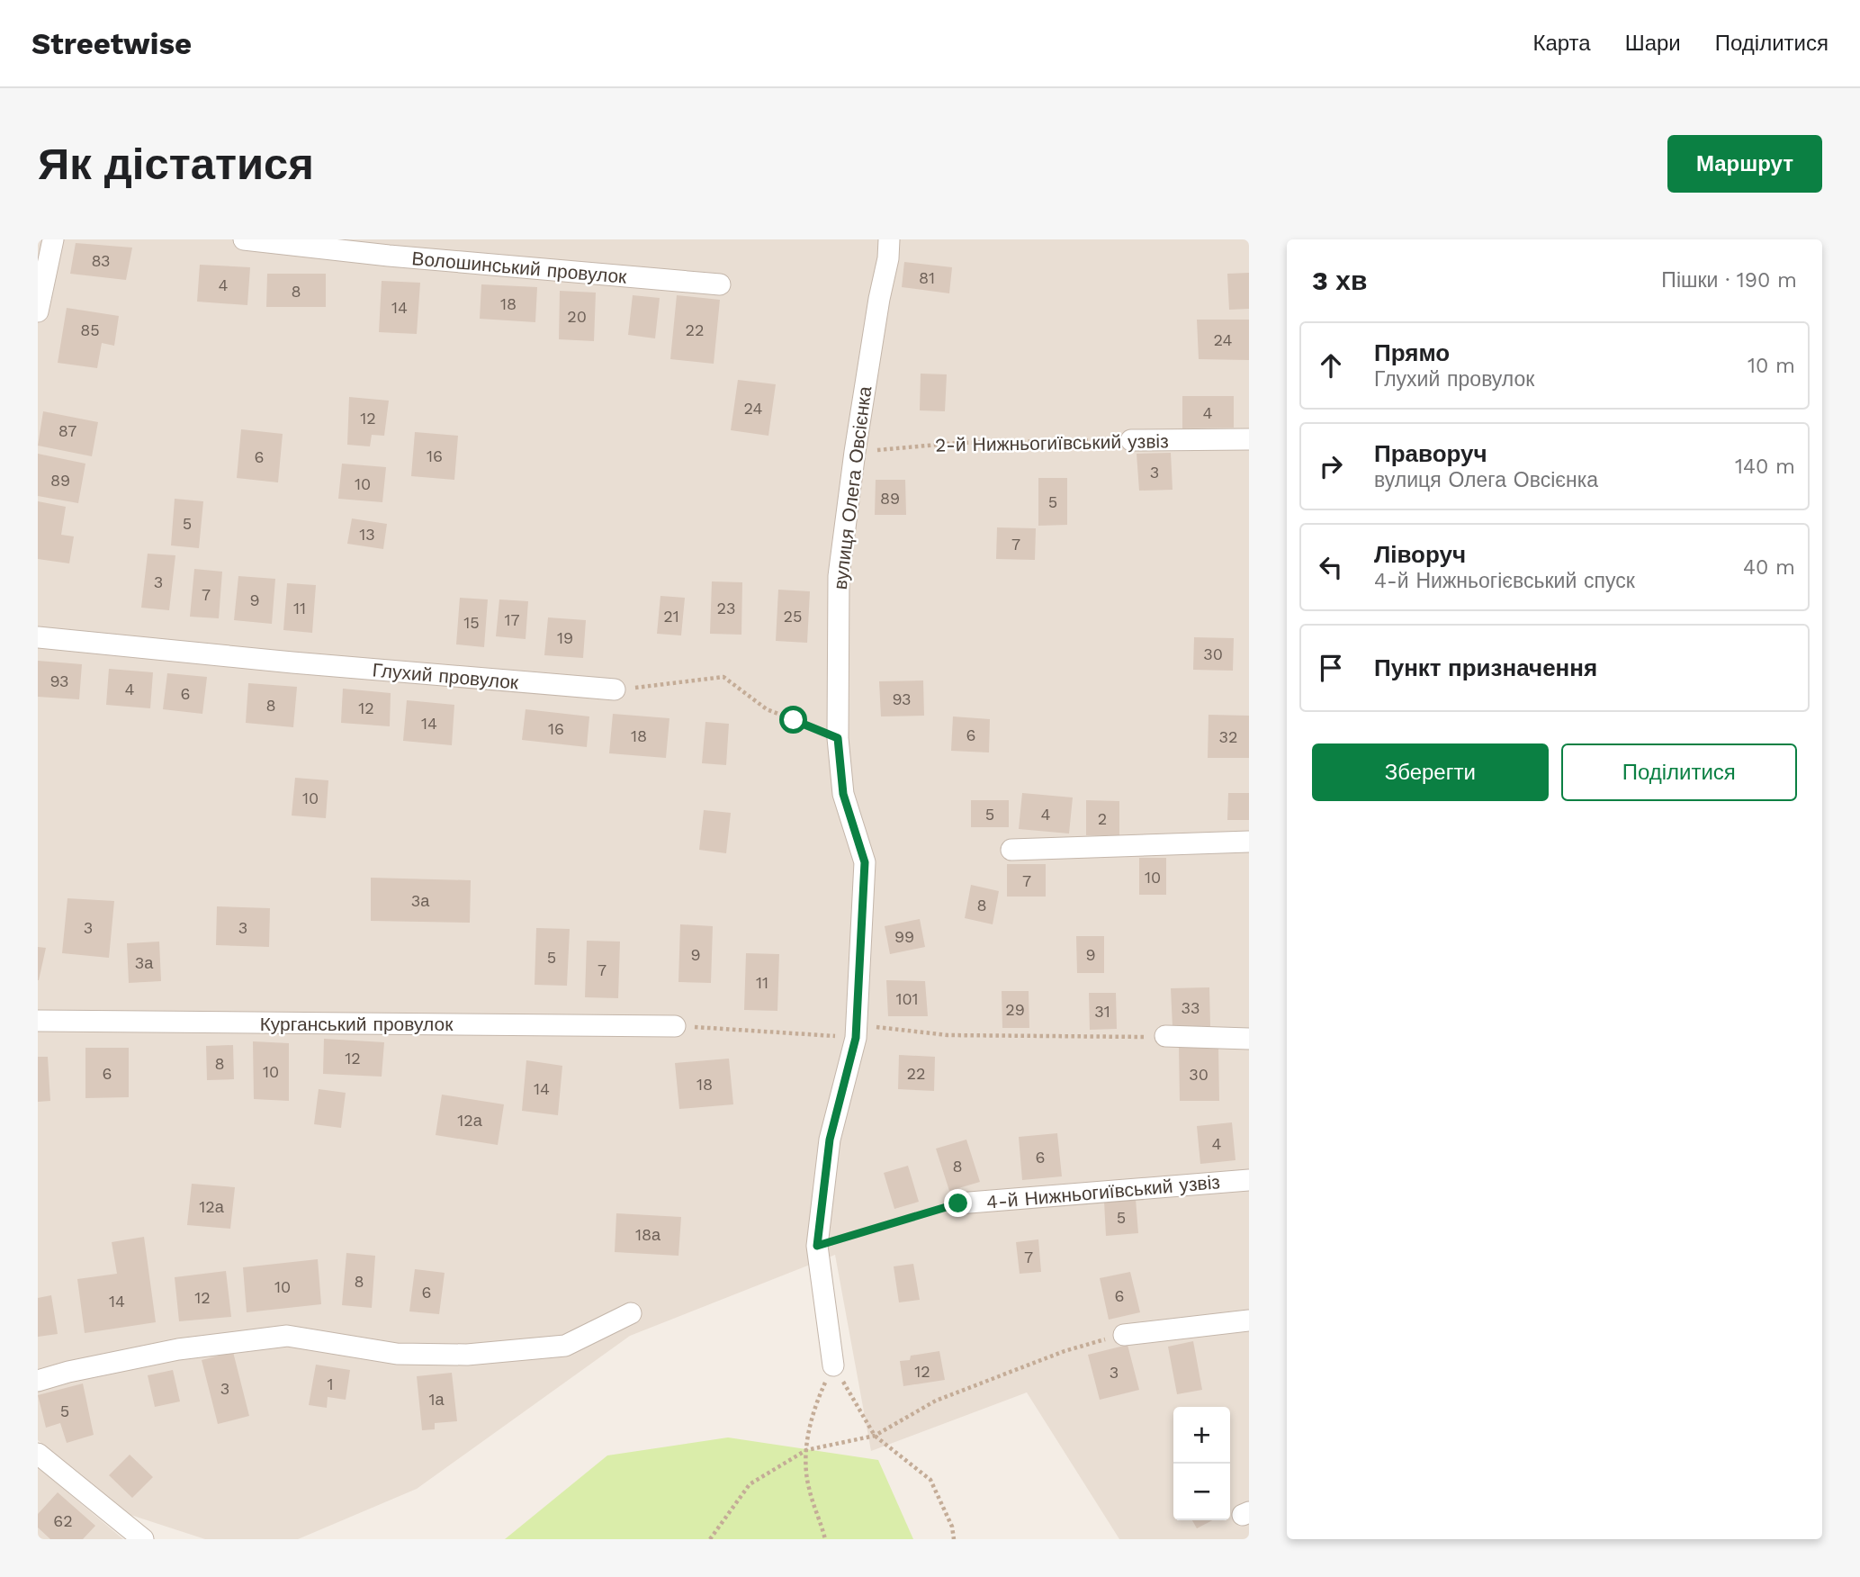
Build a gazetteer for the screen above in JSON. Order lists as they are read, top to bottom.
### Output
{
  "streets": {
    "street": [
      "Волошинський провулок",
      "2-й Нижньогиївський узвіз",
      "вулиця Олега Овсієнка",
      "Глухий провулок",
      "Курганський провулок",
      "4-й Нижньогиївський узвіз"
    ]
  },
  "crossings": [
    ["2-й Нижньогиївський узвіз", "вулиця Олега Овсієнка"]
  ],
  "house_numbers": [
    "83",
    "81",
    "4",
    "8",
    "18",
    "14",
    "20",
    "85",
    "22",
    "24",
    "24",
    "4",
    "12",
    "87",
    "16",
    "6",
    "3",
    "89",
    "10",
    "89",
    "5",
    "5",
    "13",
    "7",
    "3",
    "7",
    "9",
    "11",
    "23",
    "21",
    "25",
    "17",
    "15",
    "19",
    "30",
    "93",
    "4",
    "6",
    "93",
    "8",
    "12",
    "14",
    "16",
    "6",
    "18",
    "32",
    "10",
    "5",
    "4",
    "2",
    "10",
    "7",
    "3а",
    "8",
    "3",
    "3",
    "99",
    "9",
    "9",
    "5",
    "3а",
    "7",
    "11",
    "101",
    "33",
    "29",
    "31",
    "12",
    "8",
    "10",
    "6",
    "22",
    "30",
    "18",
    "14",
    "12а",
    "4",
    "6",
    "8",
    "12а",
    "5",
    "18а",
    "7",
    "8",
    "10",
    "6",
    "6",
    "12",
    "14",
    "12",
    "3",
    "1",
    "3",
    "1а",
    "5",
    "62"
  ],
  "page": {
    "header": "Streetwise",
    "nav": ["Карта", "Шари", "Поділитися"],
    "buttons": [
      "Маршрут",
      ["Зберегти", "Поділитися"]
    ],
    "title": "Як дістатися",
    "heading": ["3 хв", "Пішки · 190 m"],
    "list": [
      ["Прямо", "Глухий провулок", "10 m"],
      ["Праворуч", "вулиця Олега Овсієнка", "140 m"],
      ["Ліворуч", "4-й Нижньогієвський спуск", "40 m"],
      "Пункт призначення"
    ],
    "map_buttons": ["+", "−"]
  }
}
